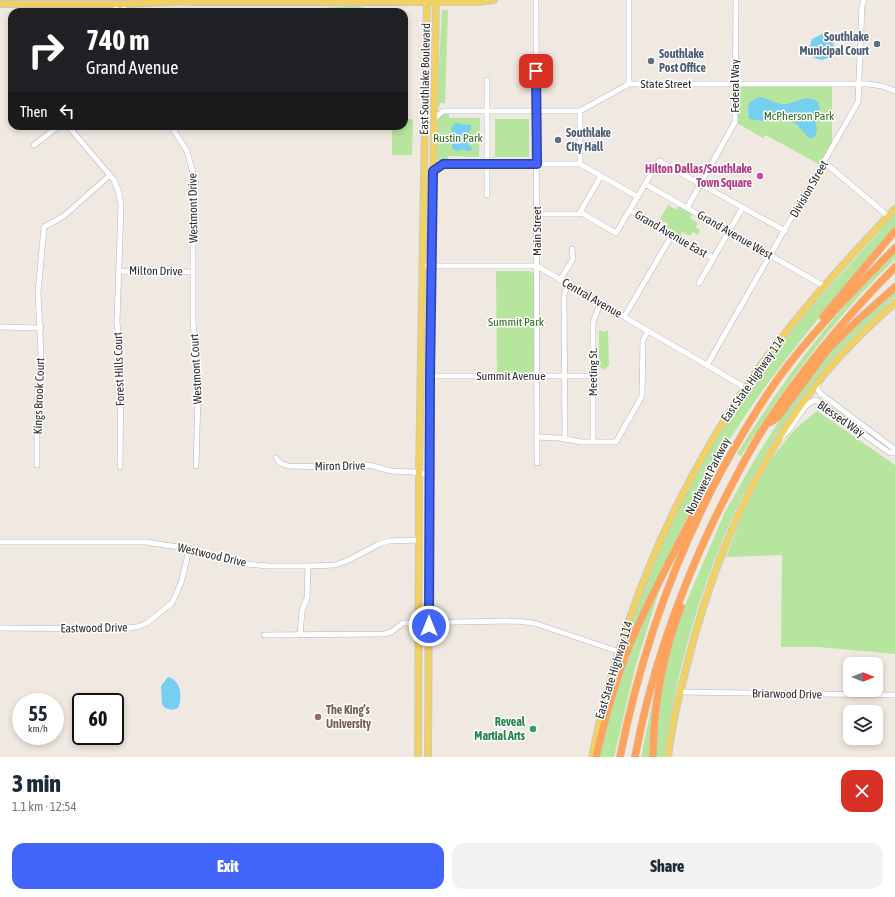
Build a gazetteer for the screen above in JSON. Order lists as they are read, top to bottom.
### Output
{
  "streets": {
    "highway": ["Northwest Parkway"],
    "main road": ["East Southlake Boulevard", "East State Highway 114"],
    "street": [
      "State Street",
      "Federal Way",
      "Division Street",
      "Westmont Drive",
      "Main Street",
      "Grand Avenue East",
      "Grand Avenue West",
      "Milton Drive",
      "Central Avenue",
      "Forest Hills Court",
      "Westmont Court",
      "Meeting St.",
      "Summit Avenue",
      "Kings Brook Court",
      "Blessed Way",
      "Miron Drive",
      "Westwood Drive",
      "Eastwood Drive",
      "Briarwood Drive"
    ]
  },
  "crossings": [
    ["East Southlake Boulevard", "Summit Avenue"],
    ["East Southlake Boulevard", "Miron Drive"],
    ["East Southlake Boulevard", "Westwood Drive"],
    ["State Street", "Federal Way"],
    ["State Street", "Division Street"],
    ["State Street", "Main Street"],
    ["Federal Way", "Grand Avenue West"],
    ["Division Street", "Grand Avenue West"],
    ["Division Street", "Central Avenue"],
    ["Westmont Drive", "Milton Drive"],
    ["Westmont Drive", "Westmont Court"],
    ["Main Street", "Central Avenue"],
    ["Main Street", "Summit Avenue"],
    ["Grand Avenue West", "East State Highway 114"],
    ["Milton Drive", "Forest Hills Court"],
    ["Milton Drive", "Westmont Court"],
    ["Central Avenue", "Meeting St."],
    ["Central Avenue", "East State Highway 114"],
    ["Forest Hills Court", "Kings Brook Court"],
    ["Meeting St.", "Summit Avenue"],
    ["Westwood Drive", "Eastwood Drive"]
  ],
  "parks": ["McPherson Park", "Rustin Park", "Summit Park"],
  "places": [
    "Southlake Municipal Court",
    "Southlake Post Office",
    "Southlake City Hall",
    "Hilton Dallas/Southlake Town Square",
    "The King’s University",
    "Reveal Martial Arts"
  ],
  "north": "right",
  "page": {
    "turn": ["740 m", "Grand Avenue"],
    "then": "Then",
    "speed": "55 km/h",
    "limit": "60",
    "heading": ["3 min", "1.1 km · 12:54"],
    "buttons": ["Exit", "Share"]
  }
}
